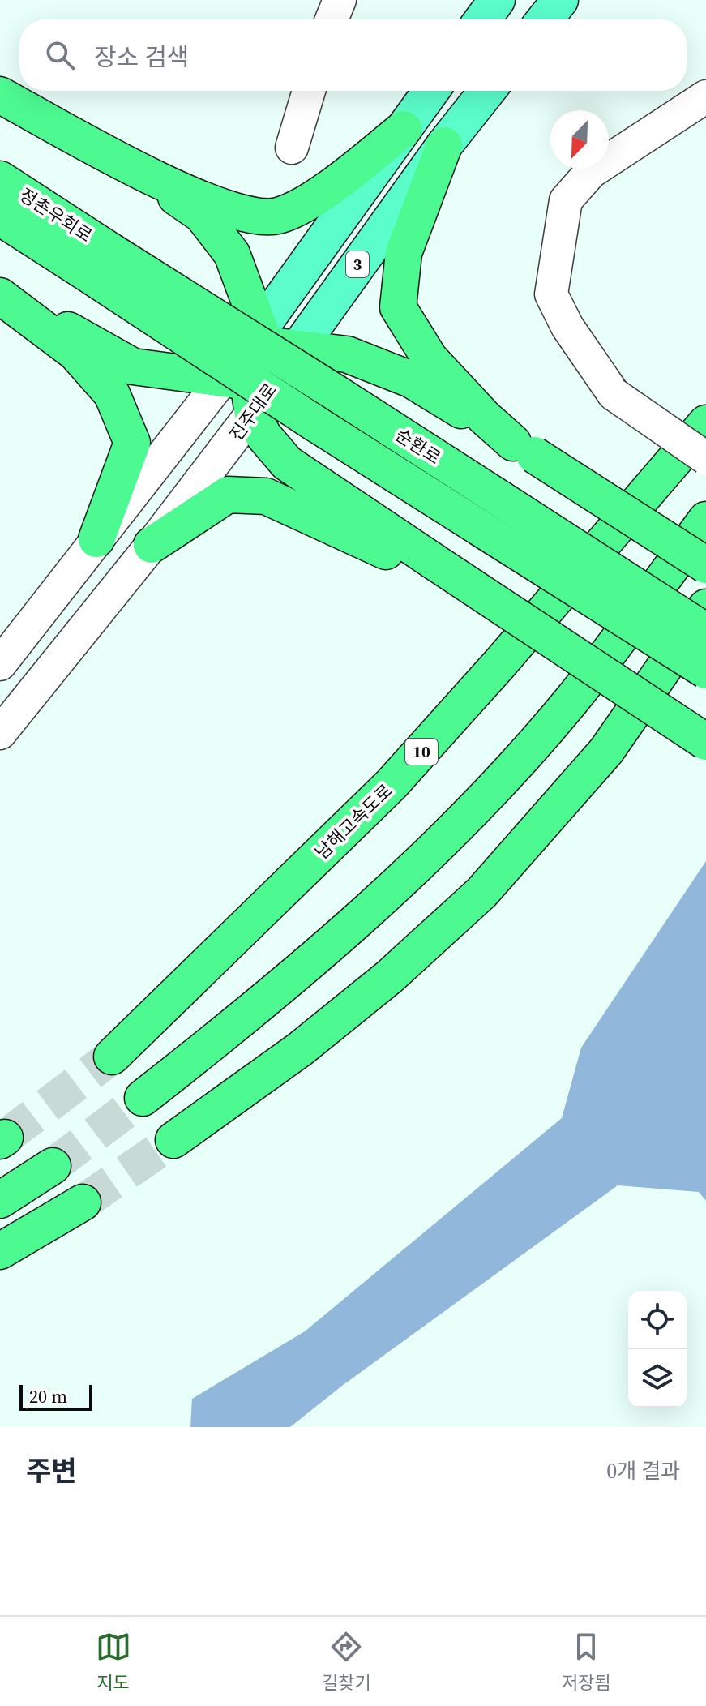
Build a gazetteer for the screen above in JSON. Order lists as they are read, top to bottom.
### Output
{
  "streets": {
    "highway": [
      "정촌우회로",
      "순환로",
      "10",
      "남해고속도로"
    ],
    "main road": ["3", "진주대로"]
  },
  "crossings": [
    ["정촌우회로", "순환로"]
  ],
  "scale_bar": "20 m",
  "north": "bottom left",
  "page": {
    "search": "장소 검색",
    "scale": "20 m",
    "heading": ["주변", "0개 결과"],
    "nav": ["지도", "길찾기", "저장됨"]
  }
}
